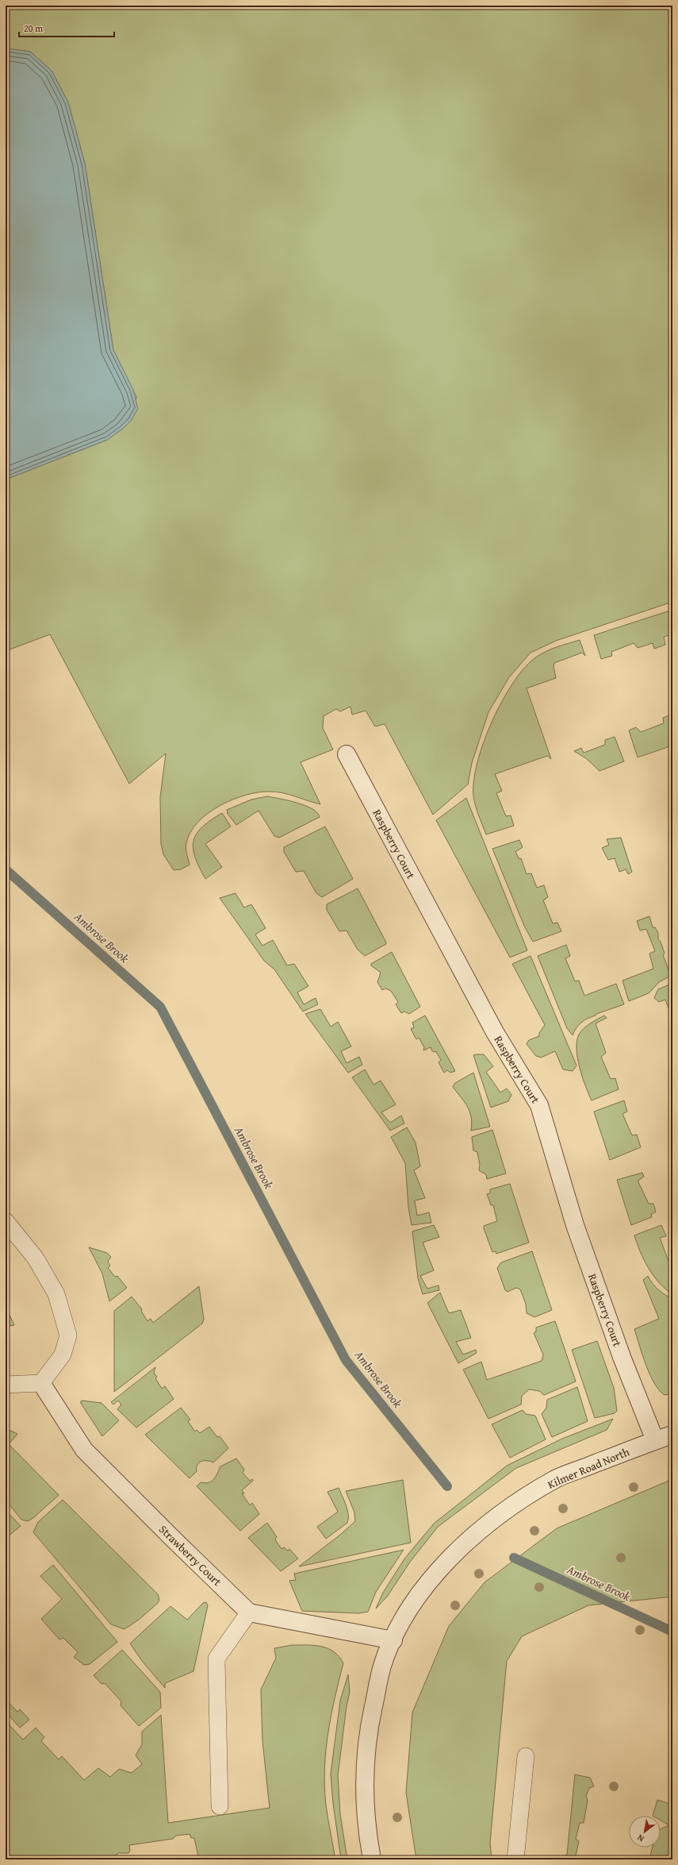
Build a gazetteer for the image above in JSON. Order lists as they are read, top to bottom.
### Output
{
  "streets": {
    "street": ["Raspberry Court", "Kilmer Road North", "Strawberry Court"]
  },
  "crossings": [
    ["Raspberry Court", "Kilmer Road North"]
  ],
  "water": ["Ambrose Brook"],
  "scale_bar": "20 m",
  "north": "bottom left"
}
